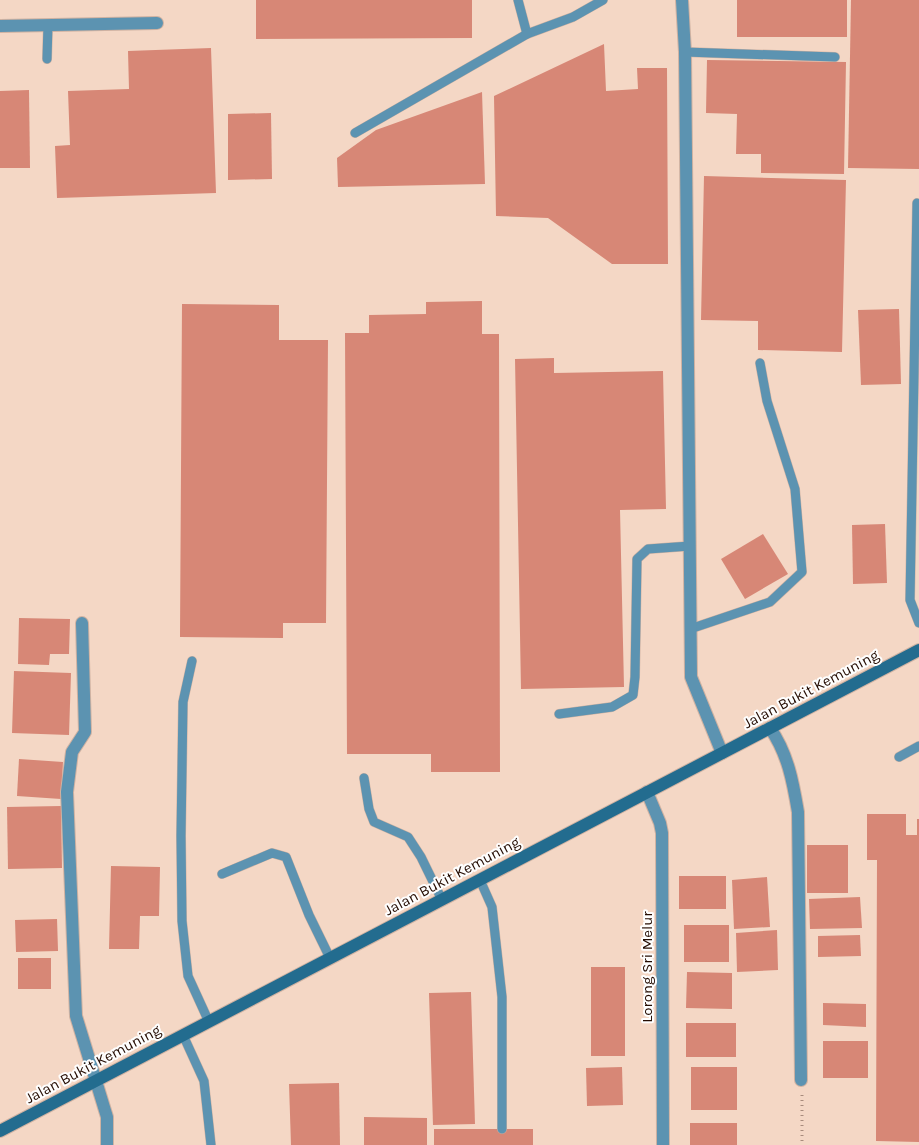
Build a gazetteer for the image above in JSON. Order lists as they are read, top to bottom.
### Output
{
  "streets": {
    "main road": ["Jalan Bukit Kemuning"],
    "street": ["Lorong Sri Melur"]
  },
  "crossings": [
    ["Jalan Bukit Kemuning", "Lorong Sri Melur"]
  ]
}
